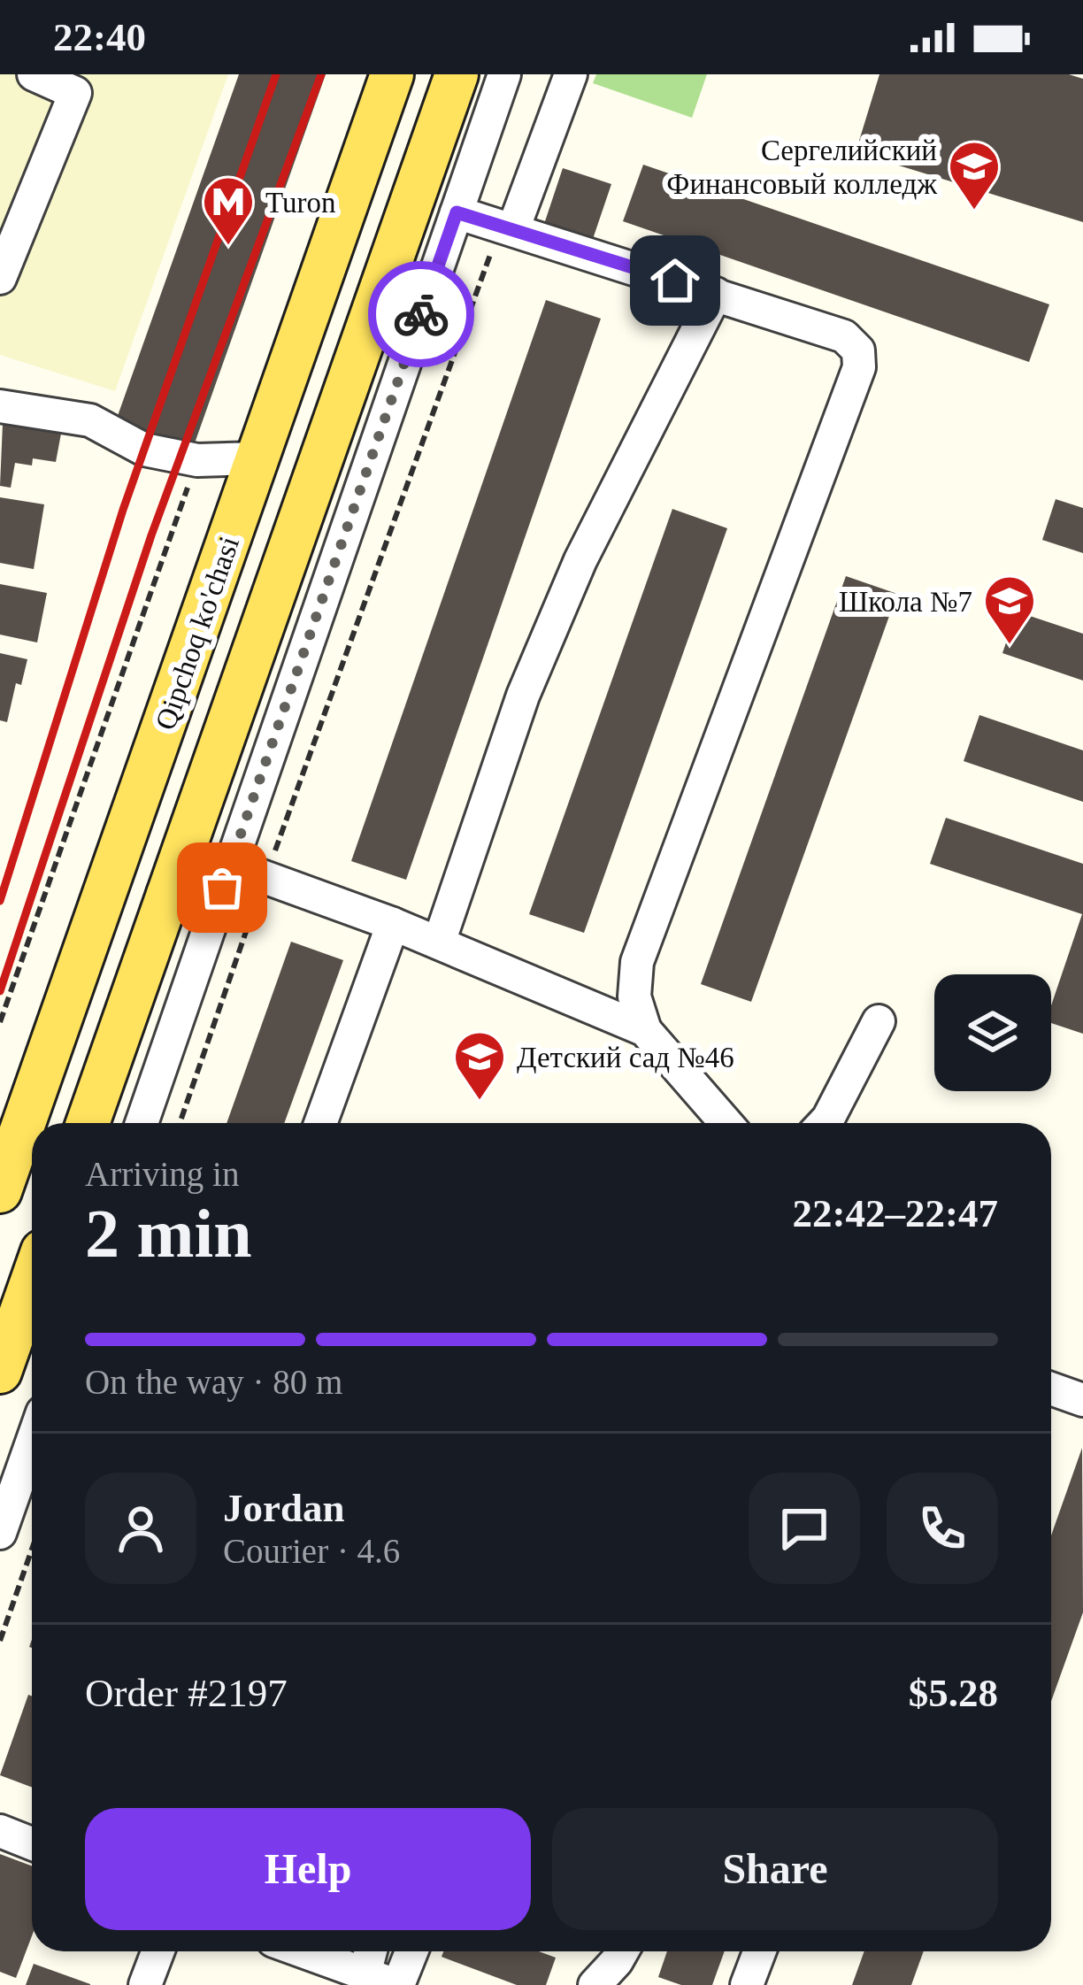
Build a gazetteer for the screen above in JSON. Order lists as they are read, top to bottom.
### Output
{
  "streets": {
    "main road": ["Qipchoq ko'chasi"]
  },
  "places": {
    "school or university": ["Сергелийский Финансовый колледж", "Школа №7", "Детский сад №46"],
    "metro station": ["Turon"]
  },
  "page": {
    "status": "22:40",
    "heading": ["2 min", "Arriving in", "22:42–22:47"],
    "panel": [
      "Jordan",
      "Courier · 4.6",
      "Order #2197",
      "$5.28"
    ],
    "bar": "On the way · 80 m",
    "buttons": ["Help", "Share"]
  }
}
